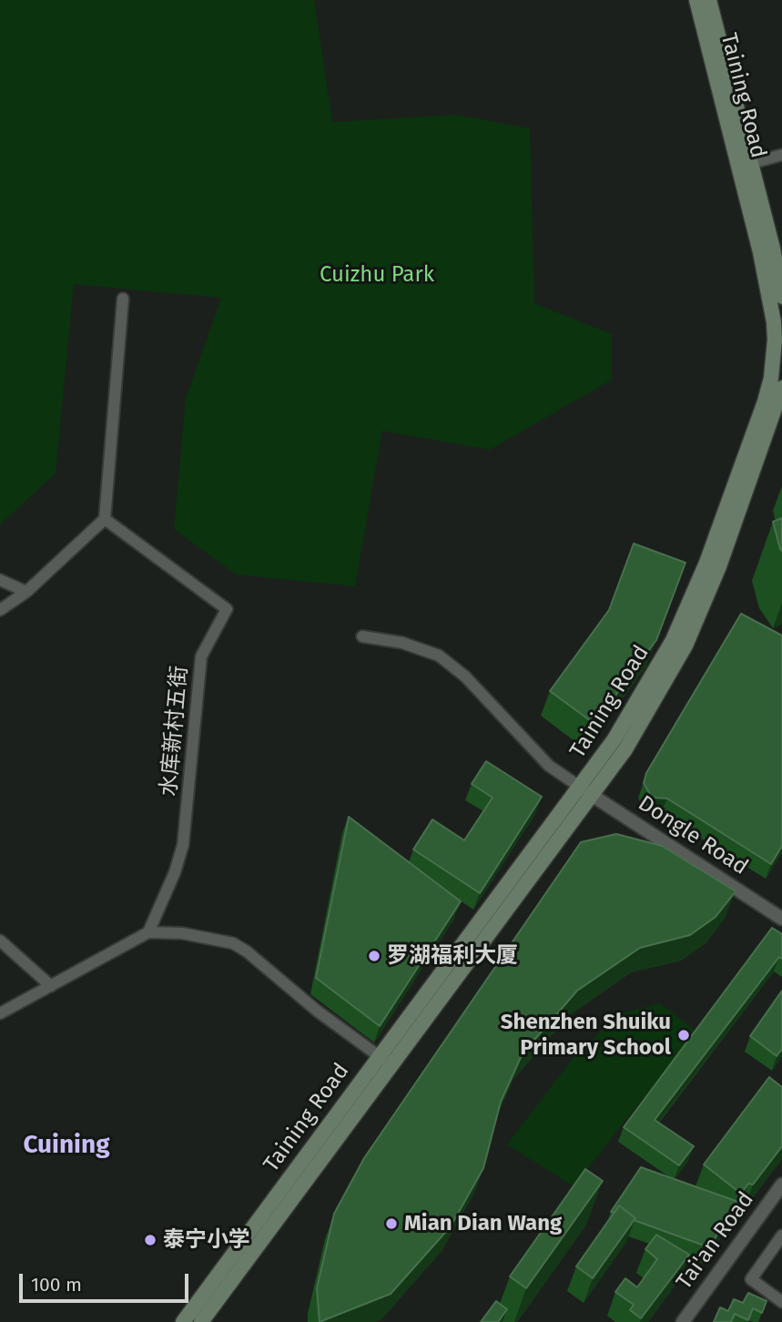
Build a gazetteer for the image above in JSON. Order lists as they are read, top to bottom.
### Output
{
  "streets": {
    "main road": ["Taining Road"],
    "street": ["水库新村五街", "Dongle Road", "Tai'an Road"]
  },
  "crossings": [
    ["Taining Road", "Dongle Road"]
  ],
  "districts": ["Cuining"],
  "parks": ["Cuizhu Park"],
  "places": [
    "罗湖福利大厦",
    "Shenzhen Shuiku Primary School",
    "Mian Dian Wang",
    "泰宁小学"
  ],
  "scale_bar": "100 m"
}
